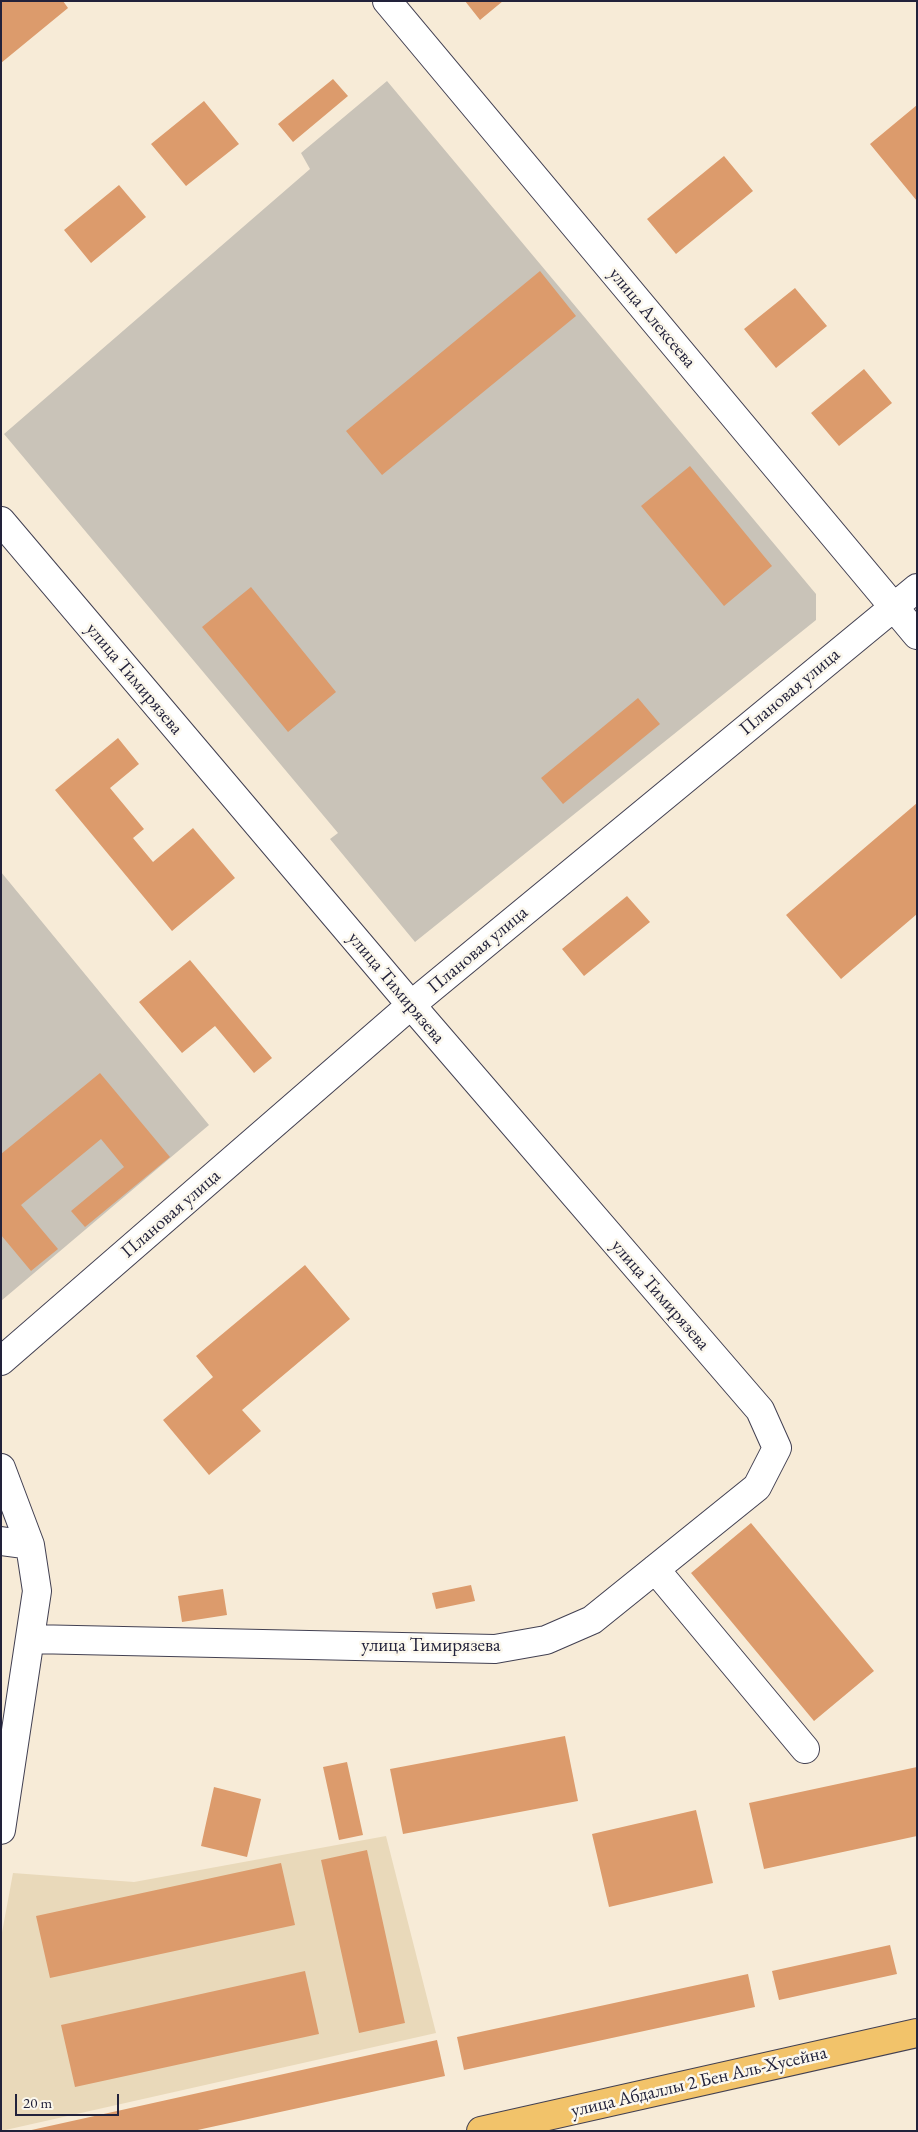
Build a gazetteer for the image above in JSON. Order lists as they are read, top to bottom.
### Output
{
  "streets": {
    "main road": ["улица Абдаллы 2 Бен Аль-Хусейна"],
    "street": ["улица Алексеева", "улица Тимирязева", "Плановая улица"]
  },
  "crossings": [
    ["улица Алексеева", "Плановая улица"],
    ["улица Тимирязева", "Плановая улица"]
  ],
  "scale_bar": "20 m"
}
